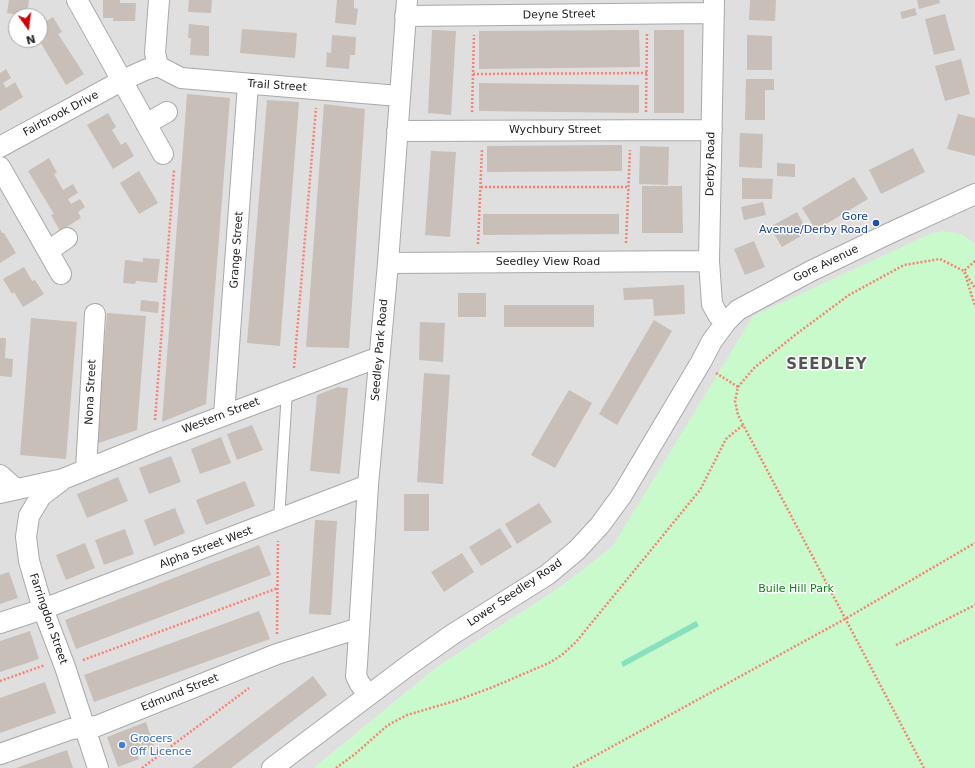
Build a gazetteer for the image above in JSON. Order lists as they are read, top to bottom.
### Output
{
  "streets": {
    "street": [
      "Deyne Street",
      "Trail Street",
      "Fairbrook Drive",
      "Wychbury Street",
      "Derby Road",
      "Grange Street",
      "Seedley View Road",
      "Gore Avenue",
      "Seedley Park Road",
      "Nona Street",
      "Western Street",
      "Alpha Street West",
      "Lower Seedley Road",
      "Farringdon Street",
      "Edmund Street"
    ]
  },
  "crossings": [
    ["Deyne Street", "Derby Road"],
    ["Deyne Street", "Seedley Park Road"],
    ["Trail Street", "Fairbrook Drive"],
    ["Trail Street", "Grange Street"],
    ["Trail Street", "Seedley Park Road"],
    ["Wychbury Street", "Derby Road"],
    ["Wychbury Street", "Seedley Park Road"],
    ["Derby Road", "Seedley View Road"],
    ["Derby Road", "Gore Avenue"],
    ["Derby Road", "Lower Seedley Road"],
    ["Grange Street", "Western Street"],
    ["Seedley View Road", "Seedley Park Road"],
    ["Gore Avenue", "Lower Seedley Road"],
    ["Seedley Park Road", "Western Street"],
    ["Seedley Park Road", "Alpha Street West"],
    ["Seedley Park Road", "Lower Seedley Road"],
    ["Seedley Park Road", "Edmund Street"],
    ["Nona Street", "Western Street"],
    ["Western Street", "Farringdon Street"],
    ["Alpha Street West", "Farringdon Street"],
    ["Farringdon Street", "Edmund Street"]
  ],
  "districts": ["SEEDLEY"],
  "parks": ["Buile Hill Park"],
  "places": ["Gore Avenue/Derby Road", "Grocers Off Licence"],
  "north": "bottom"
}
